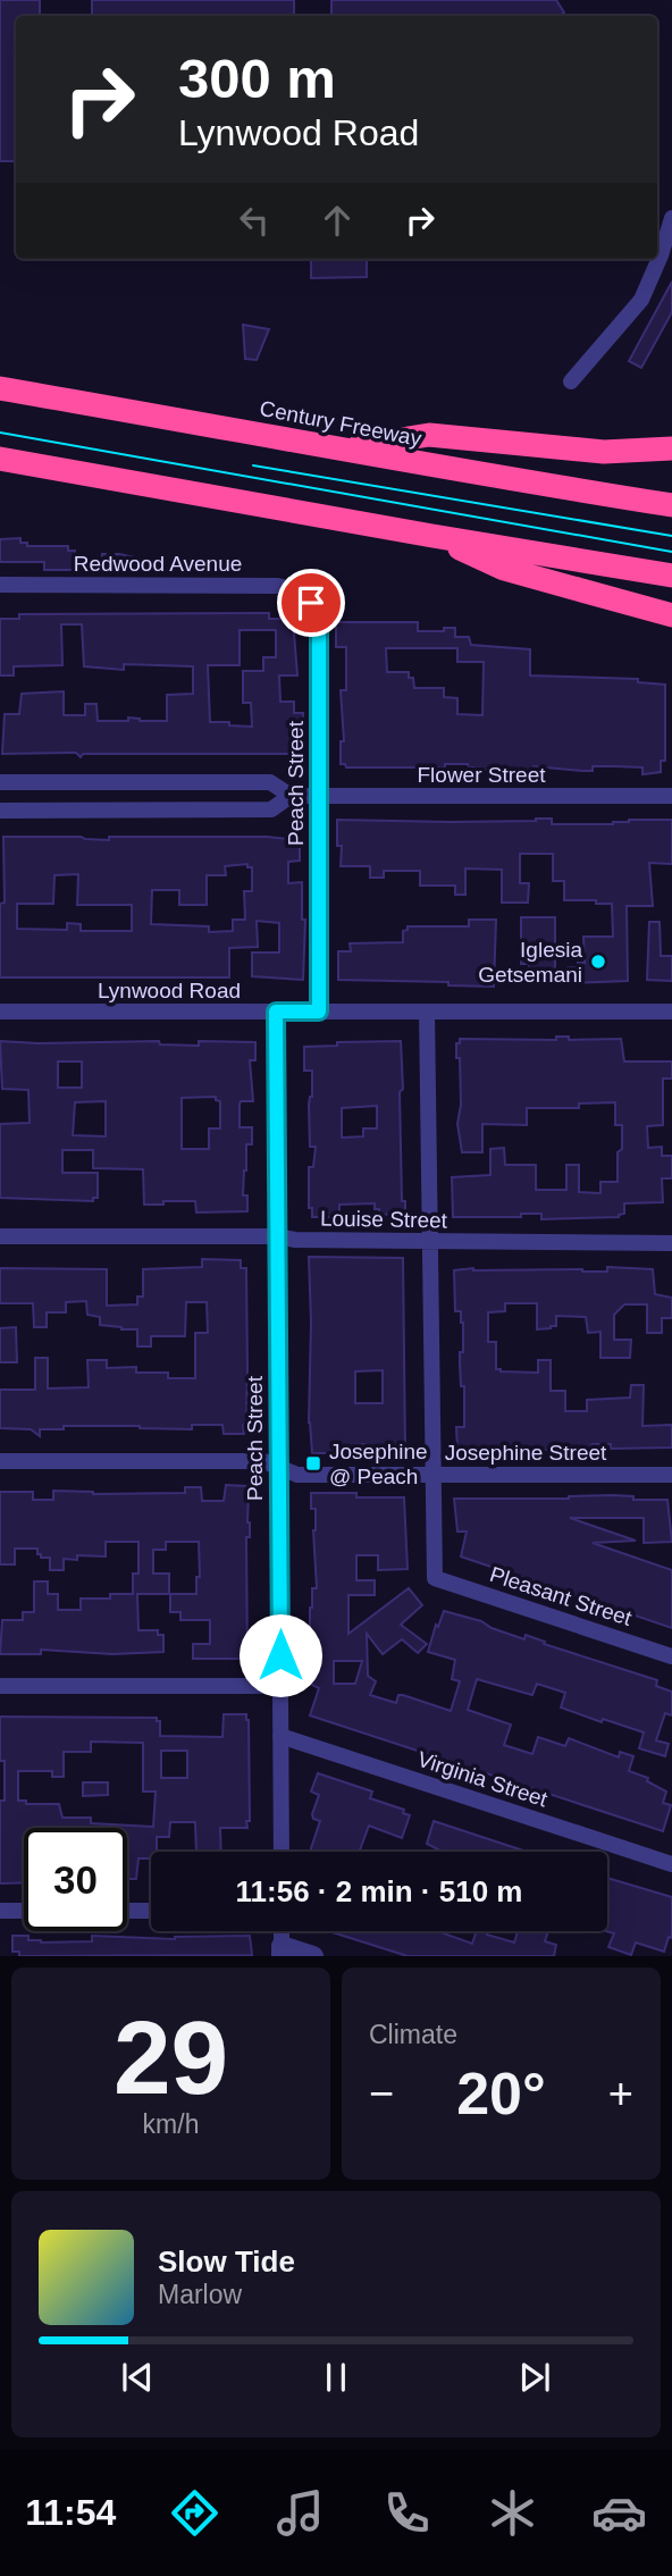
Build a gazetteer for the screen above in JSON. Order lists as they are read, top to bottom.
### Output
{
  "streets": {
    "highway": ["Century Freeway"],
    "street": [
      "Redwood Avenue",
      "Flower Street",
      "Peach Street",
      "Lynwood Road",
      "Louise Street",
      "Josephine Street",
      "Pleasant Street",
      "Virginia Street"
    ]
  },
  "crossings": [
    ["Redwood Avenue", "Peach Street"],
    ["Flower Street", "Peach Street"],
    ["Peach Street", "Lynwood Road"],
    ["Peach Street", "Louise Street"],
    ["Peach Street", "Josephine Street"],
    ["Peach Street", "Virginia Street"],
    ["Josephine Street", "Pleasant Street"]
  ],
  "places": {
    "other": ["Iglesia Getsemani"],
    "transit": ["Josephine @ Peach"]
  },
  "page": {
    "turn": ["300 m", "Lynwood Road"],
    "limit": "30",
    "trip": "11:56 · 2 min · 510 m",
    "tile": [
      ["29", "km/h"],
      "Climate"
    ],
    "heat": ["−", "20°", "+"],
    "song": ["Slow Tide", "Marlow"],
    "tabs": "11:54"
  }
}
